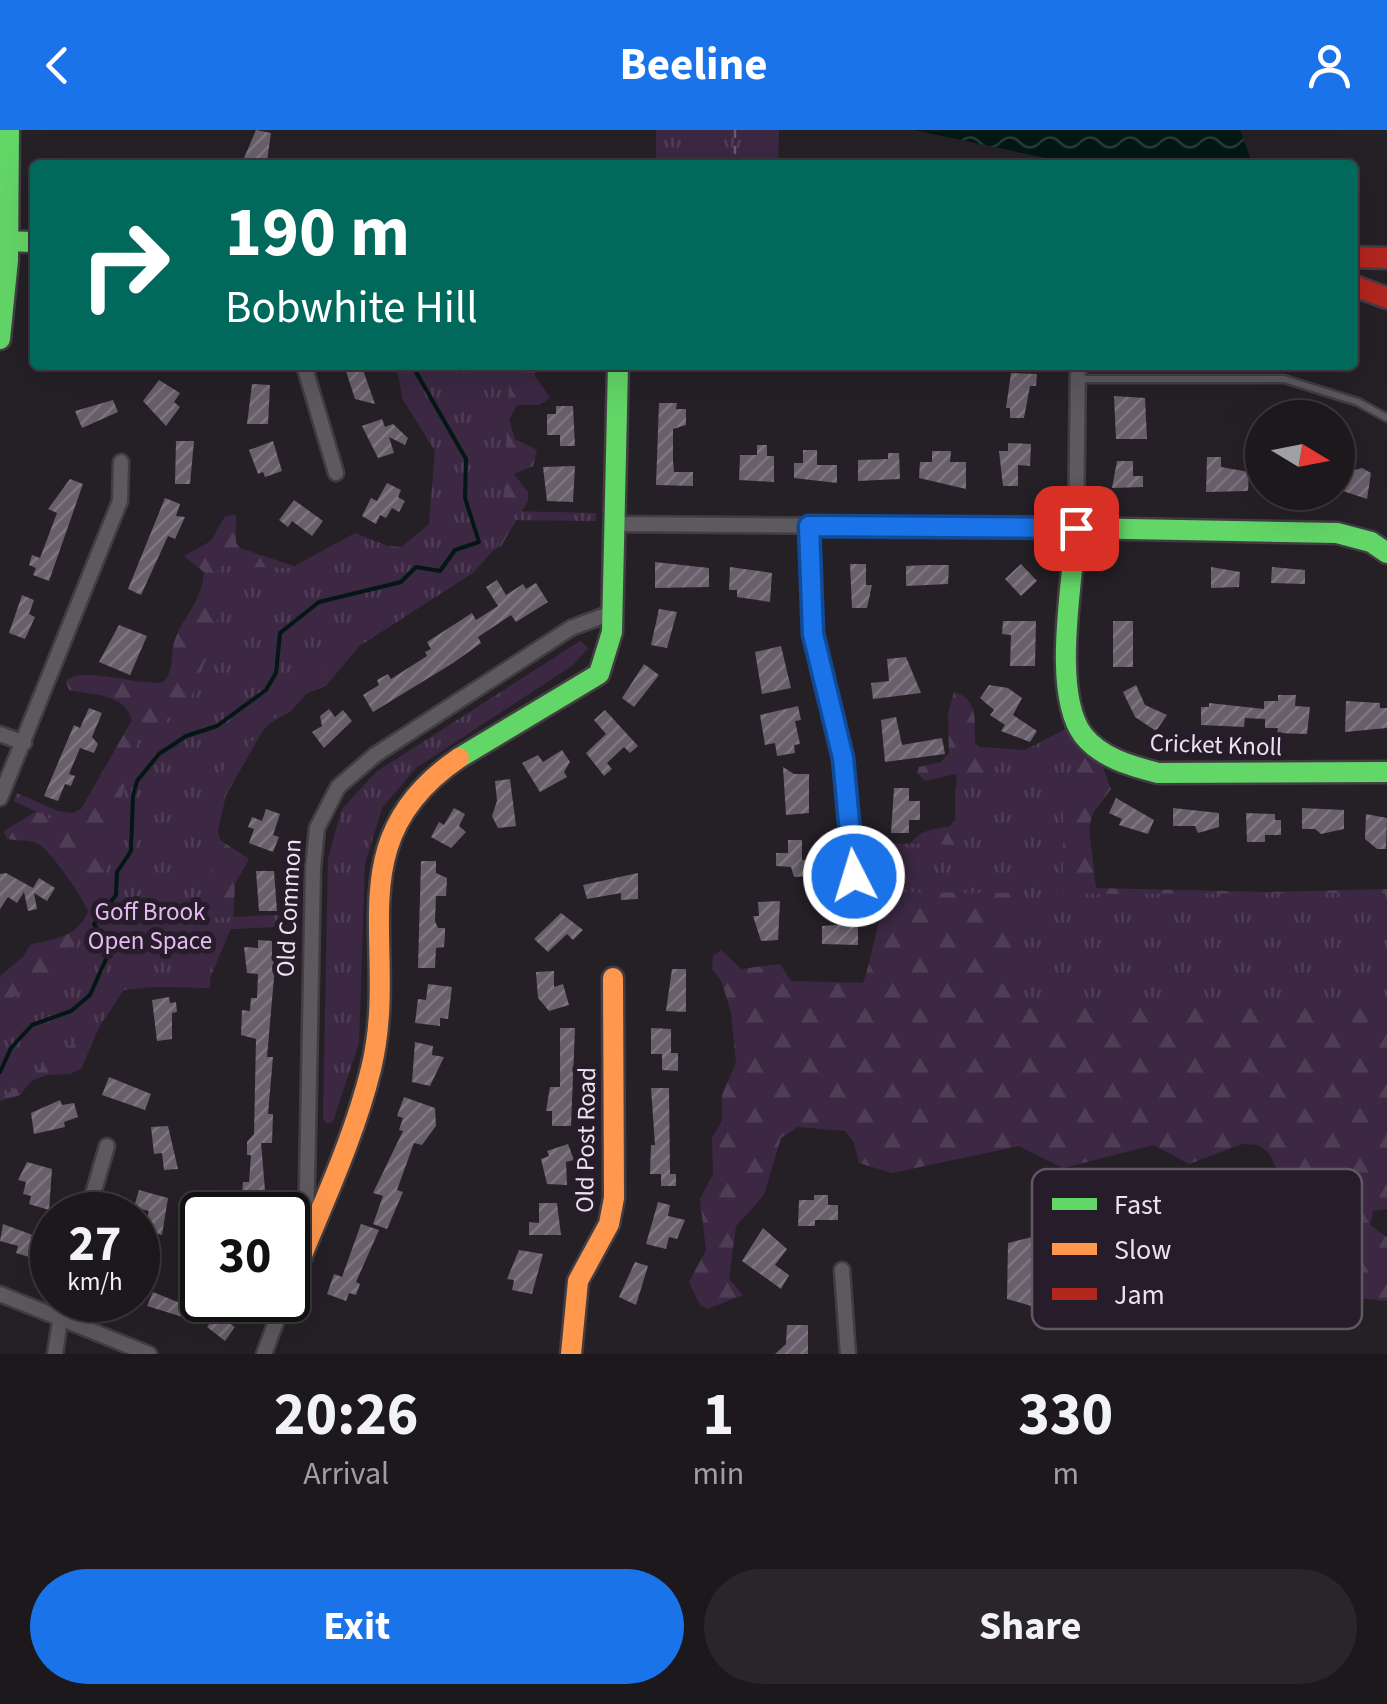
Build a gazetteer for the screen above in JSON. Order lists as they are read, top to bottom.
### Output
{
  "streets": {
    "street": ["Cricket Knoll", "Old Common", "Old Post Road"]
  },
  "parks": ["Goff Brook Open Space"],
  "legend": ["Fast", "Slow", "Jam"],
  "north": "right",
  "page": {
    "header": "Beeline",
    "turn": ["190 m", "Bobwhite Hill"],
    "speed": "27 km/h",
    "limit": "30",
    "eta": [
      "20:26",
      "Arrival",
      "1",
      "min",
      "330",
      "m"
    ],
    "buttons": ["Exit", "Share"]
  }
}
